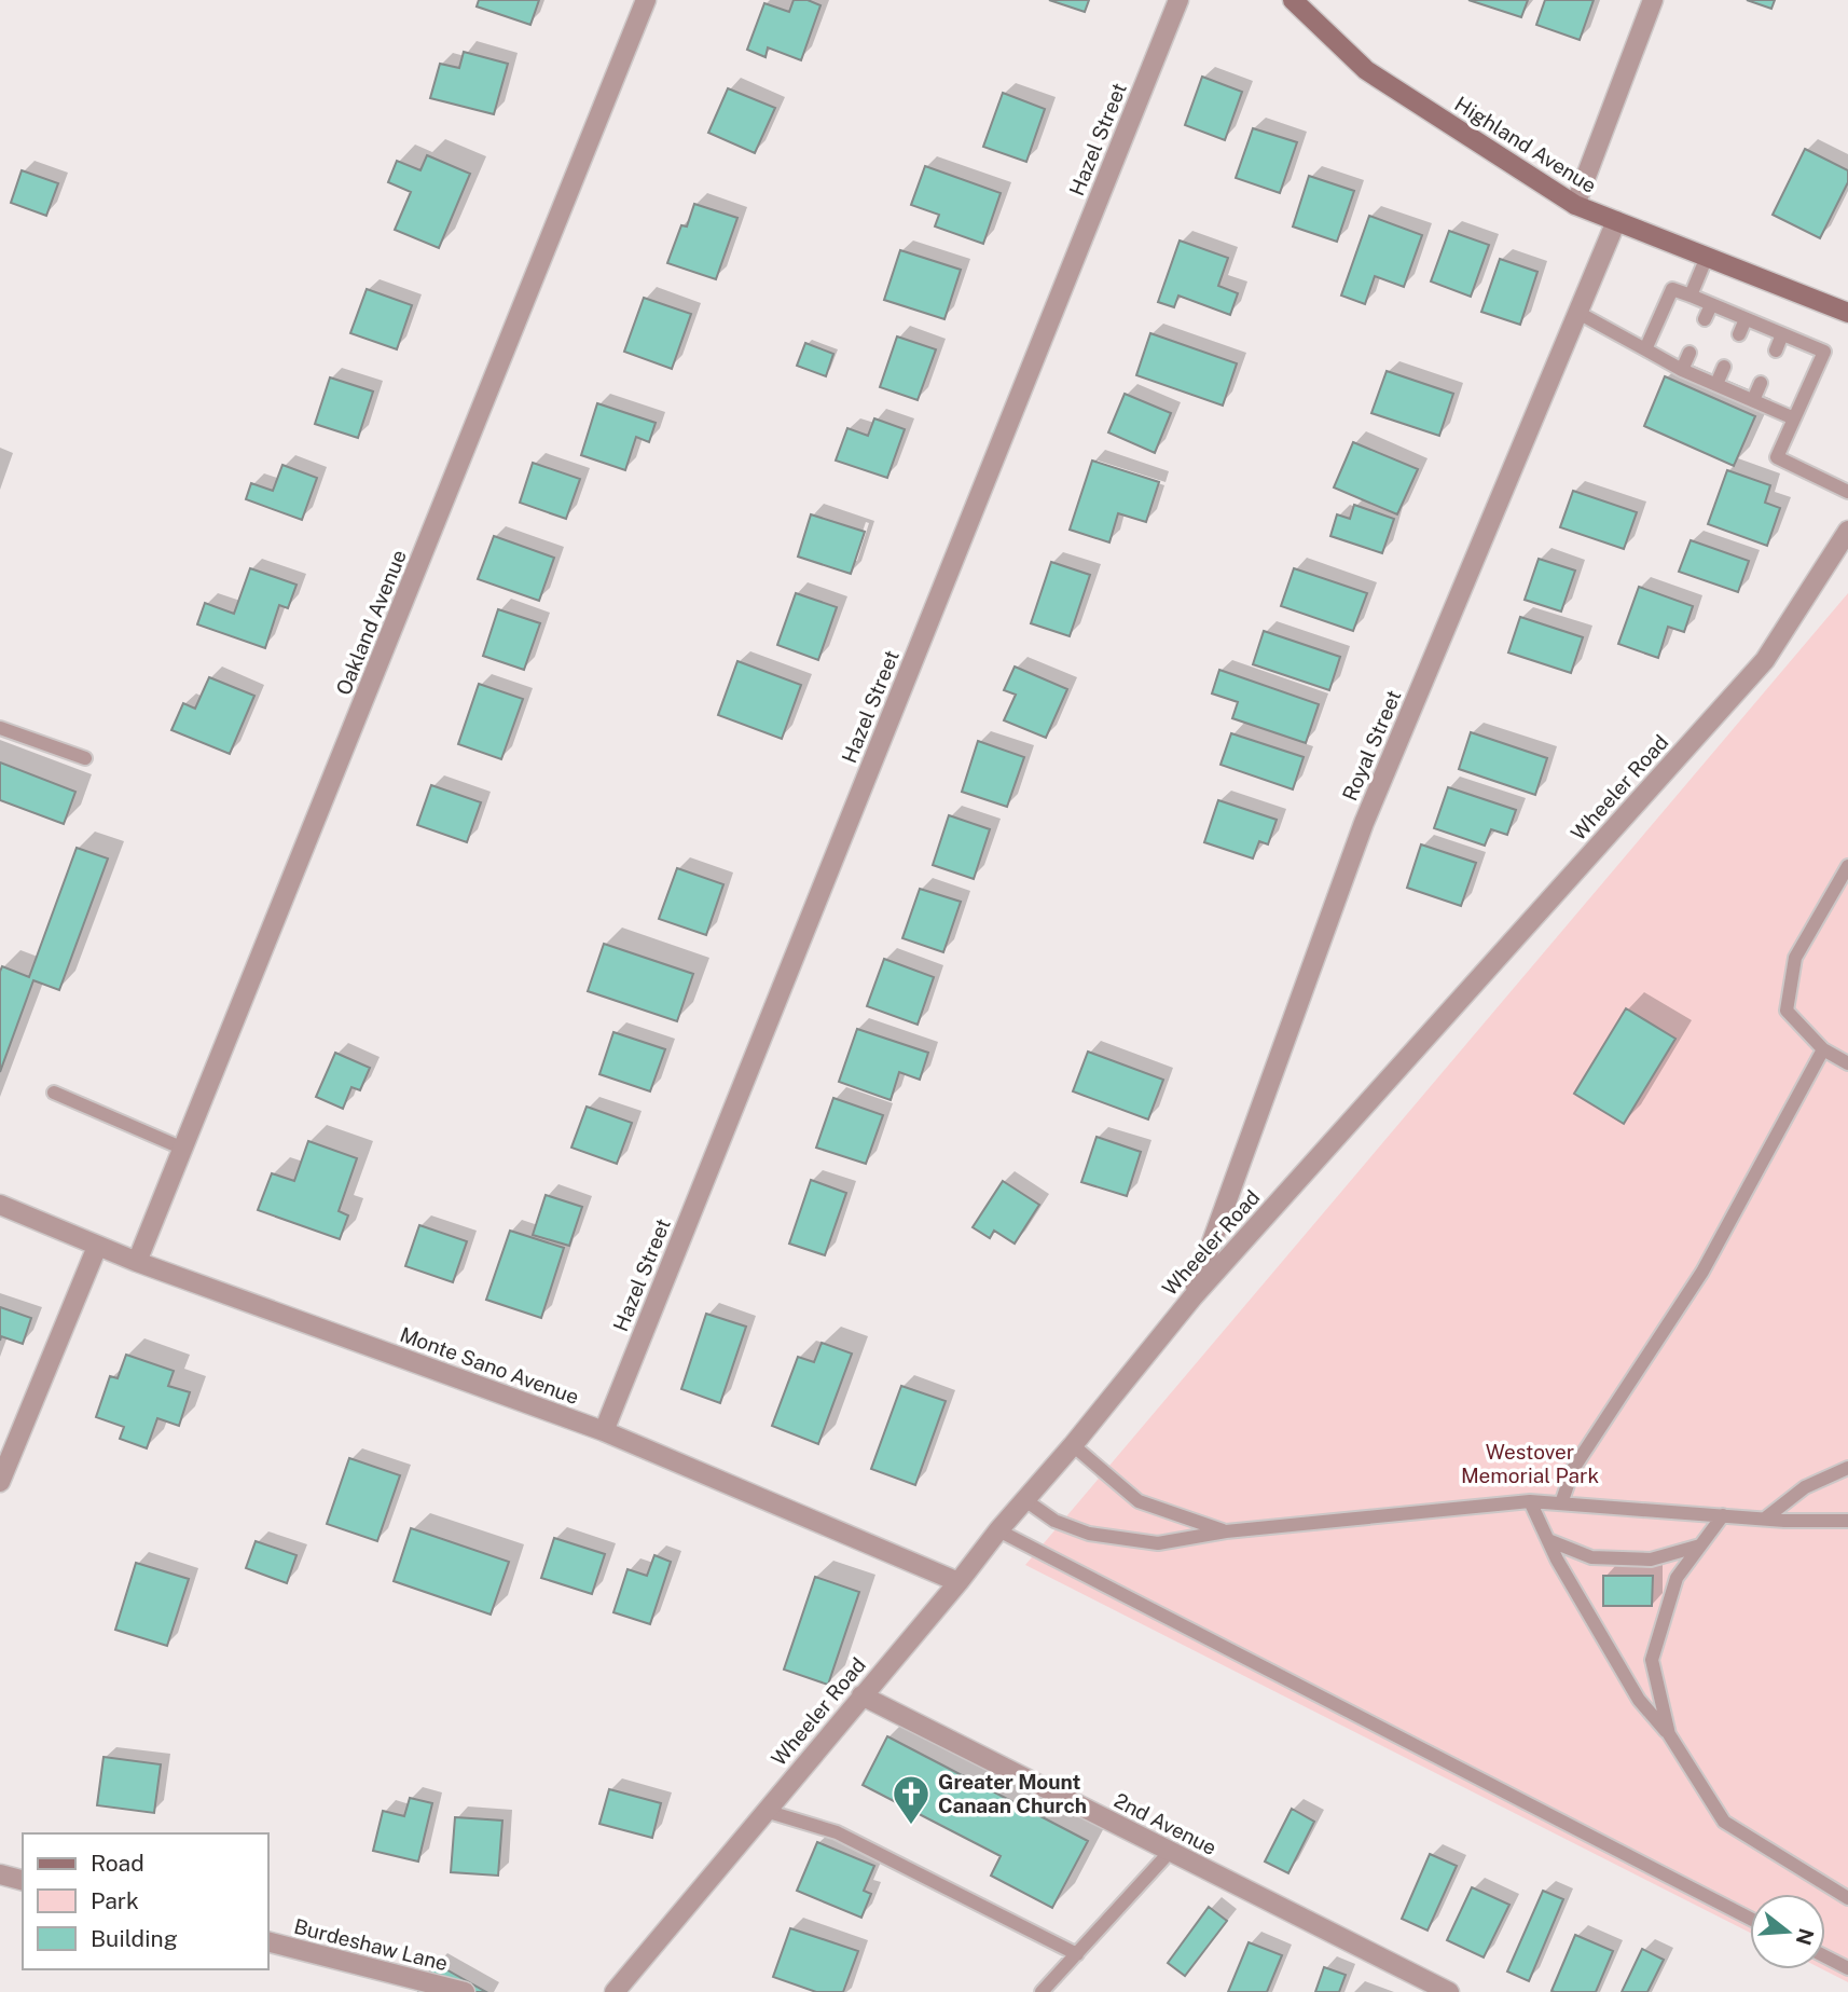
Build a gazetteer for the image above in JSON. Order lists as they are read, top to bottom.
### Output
{
  "streets": {
    "main road": ["Highland Avenue"],
    "street": [
      "Hazel Street",
      "Oakland Avenue",
      "Royal Street",
      "Wheeler Road",
      "Monte Sano Avenue",
      "2nd Avenue",
      "Burdeshaw Lane"
    ]
  },
  "crossings": [
    ["Hazel Street", "Monte Sano Avenue"],
    ["Highland Avenue", "Royal Street"],
    ["Oakland Avenue", "Monte Sano Avenue"],
    ["Royal Street", "Wheeler Road"],
    ["Wheeler Road", "Monte Sano Avenue"],
    ["Wheeler Road", "2nd Avenue"]
  ],
  "parks": ["Westover Memorial Park"],
  "places": {
    "church": ["Greater Mount Canaan Church"]
  },
  "legend": ["Road", "Park", "Building"],
  "north": "right"
}
